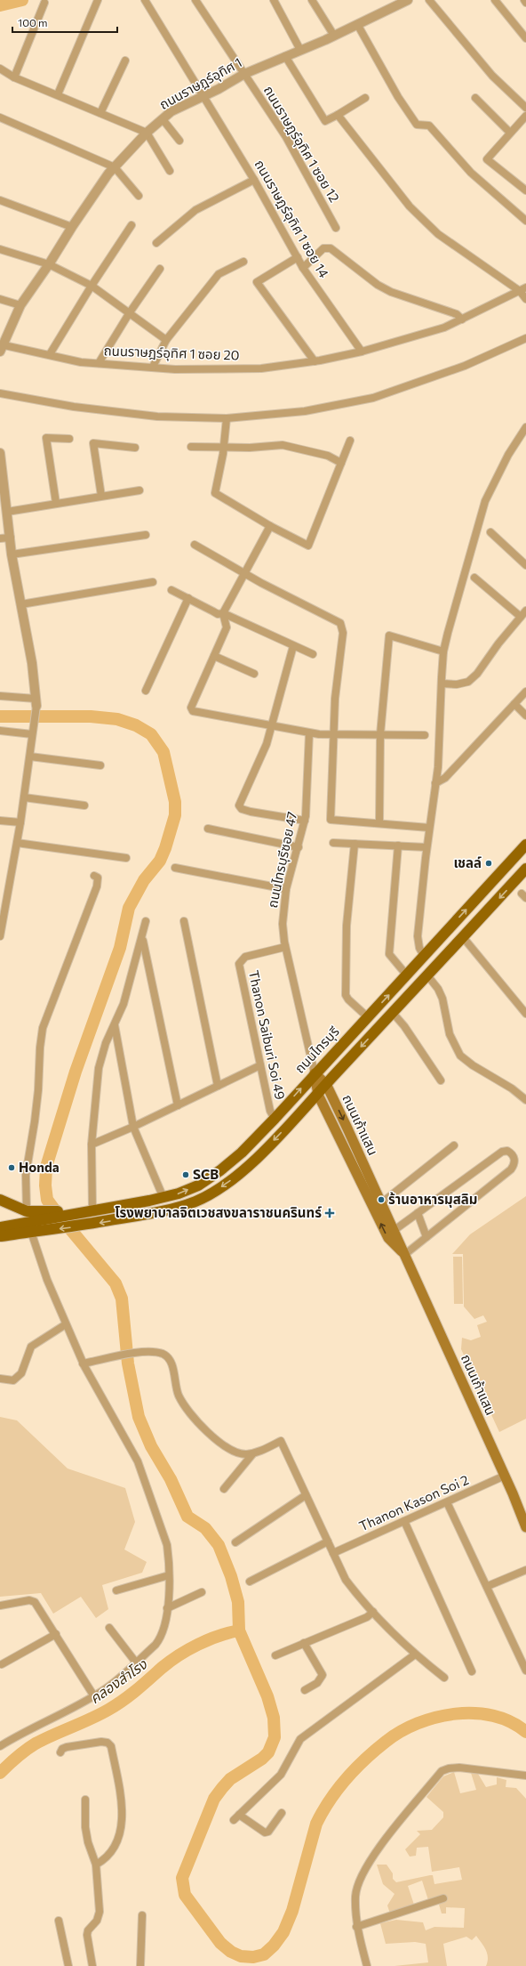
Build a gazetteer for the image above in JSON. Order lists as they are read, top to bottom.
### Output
{
  "streets": {
    "main road": ["ถนนไทรบุรี", "ถนนเก้าแสน"],
    "street": [
      "ถนนราษฎร์อุทิศ 1",
      "ถนนราษฎร์อุทิศ 1 ซอย 12",
      "ถนนราษฎร์อุทิศ 1 ซอย 14",
      "ถนนราษฎร์อุทิศ 1 ซอย 20",
      "ถนนไทรบุรีซอย 47",
      "Thanon Saiburi Soi 49",
      "Thanon Kason Soi 2"
    ]
  },
  "crossings": [
    ["ถนนราษฎร์อุทิศ 1", "ถนนราษฎร์อุทิศ 1 ซอย 12"],
    ["ถนนราษฎร์อุทิศ 1", "ถนนราษฎร์อุทิศ 1 ซอย 14"],
    ["ถนนราษฎร์อุทิศ 1", "ถนนราษฎร์อุทิศ 1 ซอย 20"],
    ["ถนนราษฎร์อุทิศ 1 ซอย 14", "ถนนราษฎร์อุทิศ 1 ซอย 20"],
    ["ถนนไทรบุรีซอย 47", "Thanon Saiburi Soi 49"],
    ["ถนนไทรบุรีซอย 47", "ถนนไทรบุรี"],
    ["ถนนไทรบุรีซอย 47", "ถนนเก้าแสน"],
    ["Thanon Saiburi Soi 49", "ถนนไทรบุรี"],
    ["ถนนไทรบุรี", "ถนนเก้าแสน"],
    ["ถนนเก้าแสน", "Thanon Kason Soi 2"]
  ],
  "water": ["คลองสำโรง"],
  "places": {
    "other": [
      "เชลล์",
      "Honda",
      "SCB",
      "ร้านอาหารมุสลิม"
    ],
    "health": ["โรงพยาบาลจิตเวชสงขลาราชนครินทร์"]
  },
  "scale_bar": "100 m"
}
